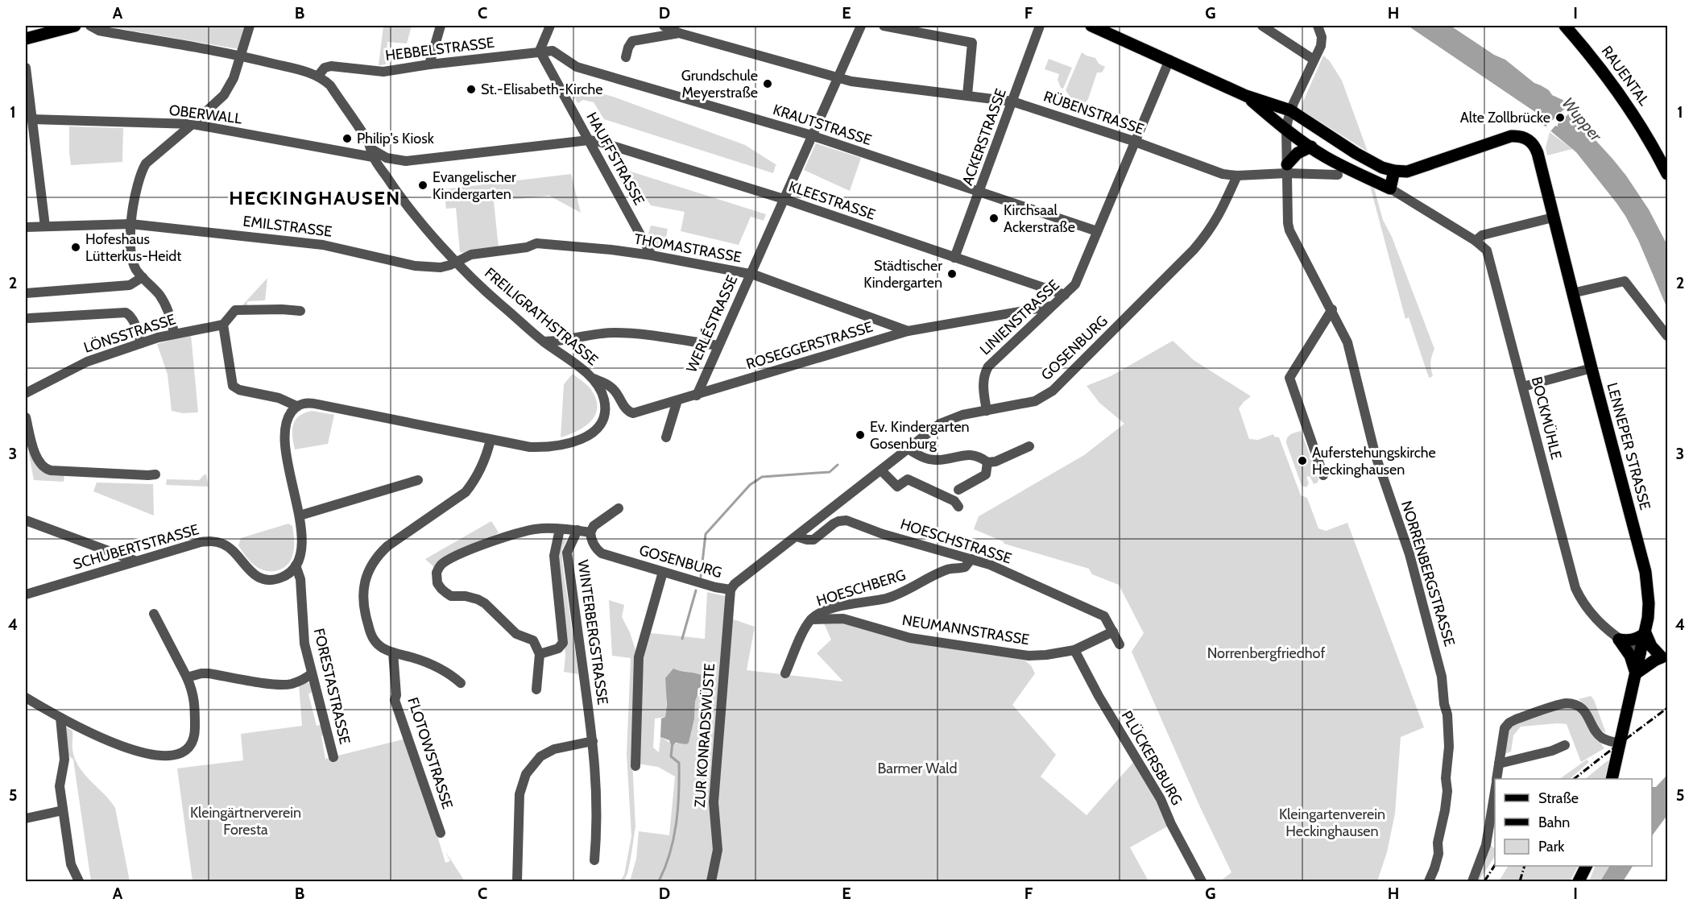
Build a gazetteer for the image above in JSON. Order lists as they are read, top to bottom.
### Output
{
  "streets": {
    "main road": ["RAUENTAL", "BOCKMÜHLE", "LENNEPER STRASSE"],
    "street": [
      "HEBBELSTRASSE",
      "RÜBENSTRASSE",
      "OBERWALL",
      "KRAUTSTRASSE",
      "ACKERSTRASSE",
      "HAUFFSTRASSE",
      "KLEESTRASSE",
      "EMILSTRASSE",
      "THOMASTRASSE",
      "FREILIGRATHSTRASSE",
      "LINIENSTRASSE",
      "WERLÉSTRASSE",
      "LÖNSSTRASSE",
      "ROSEGGERSTRASSE",
      "GOSENBURG",
      "HOESCHSTRASSE",
      "SCHUBERTSTRASSE",
      "NORRENBERGSTRASSE",
      "HOESCHBERG",
      "NEUMANNSTRASSE",
      "WINTERBERGSTRASSE",
      "FORESTASTRASSE",
      "ZUR KONRADSWÜSTE",
      "FLOTOWSTRASSE",
      "PLÜCKERSBURG"
    ]
  },
  "crossings": [
    ["HEBBELSTRASSE", "KRAUTSTRASSE"],
    ["HEBBELSTRASSE", "HAUFFSTRASSE"],
    ["HEBBELSTRASSE", "FREILIGRATHSTRASSE"],
    ["RÜBENSTRASSE", "ACKERSTRASSE"],
    ["RÜBENSTRASSE", "LINIENSTRASSE"],
    ["RÜBENSTRASSE", "WERLÉSTRASSE"],
    ["RÜBENSTRASSE", "GOSENBURG"],
    ["RÜBENSTRASSE", "NORRENBERGSTRASSE"],
    ["OBERWALL", "HAUFFSTRASSE"],
    ["OBERWALL", "KLEESTRASSE"],
    ["OBERWALL", "FREILIGRATHSTRASSE"],
    ["KRAUTSTRASSE", "ACKERSTRASSE"],
    ["KRAUTSTRASSE", "HAUFFSTRASSE"],
    ["KRAUTSTRASSE", "LINIENSTRASSE"],
    ["KRAUTSTRASSE", "WERLÉSTRASSE"],
    ["ACKERSTRASSE", "KLEESTRASSE"],
    ["HAUFFSTRASSE", "KLEESTRASSE"],
    ["HAUFFSTRASSE", "THOMASTRASSE"],
    ["KLEESTRASSE", "LINIENSTRASSE"],
    ["KLEESTRASSE", "WERLÉSTRASSE"],
    ["EMILSTRASSE", "THOMASTRASSE"],
    ["EMILSTRASSE", "FREILIGRATHSTRASSE"],
    ["THOMASTRASSE", "FREILIGRATHSTRASSE"],
    ["THOMASTRASSE", "WERLÉSTRASSE"],
    ["THOMASTRASSE", "ROSEGGERSTRASSE"],
    ["FREILIGRATHSTRASSE", "ROSEGGERSTRASSE"],
    ["LINIENSTRASSE", "ROSEGGERSTRASSE"],
    ["LINIENSTRASSE", "GOSENBURG"],
    ["WERLÉSTRASSE", "ROSEGGERSTRASSE"],
    ["GOSENBURG", "HOESCHSTRASSE"],
    ["GOSENBURG", "ZUR KONRADSWÜSTE"],
    ["BOCKMÜHLE", "LENNEPER STRASSE"],
    ["HOESCHSTRASSE", "HOESCHBERG"],
    ["HOESCHSTRASSE", "NEUMANNSTRASSE"],
    ["SCHUBERTSTRASSE", "FORESTASTRASSE"],
    ["HOESCHBERG", "NEUMANNSTRASSE"],
    ["NEUMANNSTRASSE", "PLÜCKERSBURG"]
  ],
  "districts": ["HECKINGHAUSEN"],
  "water": ["Wupper"],
  "parks": [
    "Norrenbergfriedhof",
    "Barmer Wald",
    "Kleingärtnerverein Foresta",
    "Kleingartenverein Heckinghausen"
  ],
  "places": [
    "Grundschule Meyerstraße",
    "St.-Elisabeth-Kirche",
    "Alte Zollbrücke",
    "Philip's Kiosk",
    "Evangelischer Kindergarten",
    "Kirchsaal Ackerstraße",
    "Hofeshaus Lütterkus-Heidt",
    "Städtischer Kindergarten",
    "Ev. Kindergarten Gosenburg",
    "Auferstehungskirche Heckinghausen"
  ],
  "legend": ["Straße", "Bahn", "Park"],
  "grid": {
    "columns": [
      "A",
      "B",
      "C",
      "D",
      "E",
      "F",
      "G",
      "H",
      "I"
    ],
    "rows": [
      "1",
      "2",
      "3",
      "4",
      "5"
    ]
  }
}
